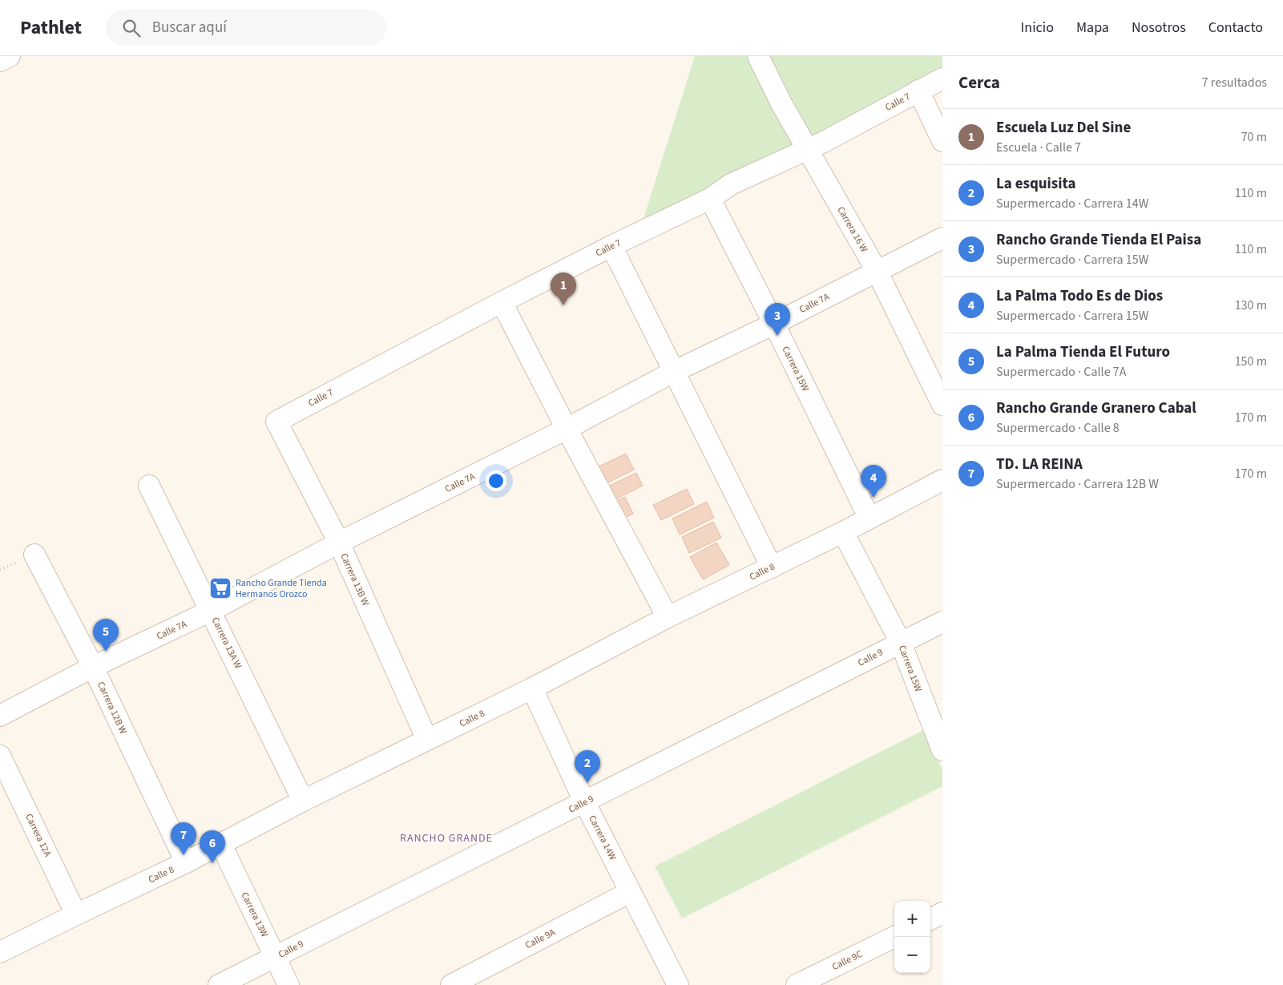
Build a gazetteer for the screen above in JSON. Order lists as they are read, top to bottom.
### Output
{
  "streets": {
    "street": [
      "Calle 7",
      "Carrera 16 W",
      "Calle 7A",
      "Carrera 15W",
      "Calle 8",
      "Carrera 13B W",
      "Carrera 13A W",
      "Calle 9",
      "Carrera 12B W",
      "Carrera 12A",
      "Carrera 14W",
      "Carrera 13W",
      "Calle 9A",
      "Calle 9C"
    ]
  },
  "crossings": [
    ["Calle 7", "Carrera 16 W"],
    ["Calle 7", "Carrera 15W"],
    ["Calle 7", "Carrera 13B W"],
    ["Carrera 16 W", "Calle 7A"],
    ["Calle 7A", "Carrera 15W"],
    ["Calle 7A", "Carrera 13B W"],
    ["Calle 7A", "Carrera 13A W"],
    ["Calle 7A", "Carrera 12B W"],
    ["Carrera 15W", "Calle 8"],
    ["Carrera 15W", "Calle 9"],
    ["Calle 8", "Carrera 13B W"],
    ["Calle 8", "Carrera 13A W"],
    ["Calle 8", "Carrera 12B W"],
    ["Calle 8", "Carrera 12A"],
    ["Calle 8", "Carrera 14W"],
    ["Calle 8", "Carrera 13W"],
    ["Calle 9", "Carrera 14W"],
    ["Calle 9", "Carrera 13W"],
    ["Carrera 14W", "Calle 9A"]
  ],
  "districts": ["RANCHO GRANDE"],
  "places": {
    "supermarket": ["Rancho Grande Tienda Hermanos Orozco"]
  },
  "page": {
    "header": "Pathlet",
    "search": "Buscar aquí",
    "nav": [
      "Inicio",
      "Mapa",
      "Nosotros",
      "Contacto"
    ],
    "heading": ["Cerca", "7 resultados"],
    "list": [
      {
        "mark": "1",
        "name": "Escuela Luz Del Sine",
        "note": "Escuela · Calle 7",
        "value": "70 m"
      },
      {
        "mark": "2",
        "name": "La esquisita",
        "note": "Supermercado · Carrera 14W",
        "value": "110 m"
      },
      {
        "mark": "3",
        "name": "Rancho Grande Tienda El Paisa",
        "note": "Supermercado · Carrera 15W",
        "value": "110 m"
      },
      {
        "mark": "4",
        "name": "La Palma Todo Es de Dios",
        "note": "Supermercado · Carrera 15W",
        "value": "130 m"
      },
      {
        "mark": "5",
        "name": "La Palma Tienda El Futuro",
        "note": "Supermercado · Calle 7A",
        "value": "150 m"
      },
      {
        "mark": "6",
        "name": "Rancho Grande Granero Cabal",
        "note": "Supermercado · Calle 8",
        "value": "170 m"
      },
      {
        "mark": "7",
        "name": "TD. LA REINA",
        "note": "Supermercado · Carrera 12B W",
        "value": "170 m"
      }
    ],
    "pins": [
      "1",
      "3",
      "4",
      "5",
      "2",
      "7",
      "6"
    ],
    "map_buttons": ["+", "−"]
  }
}
